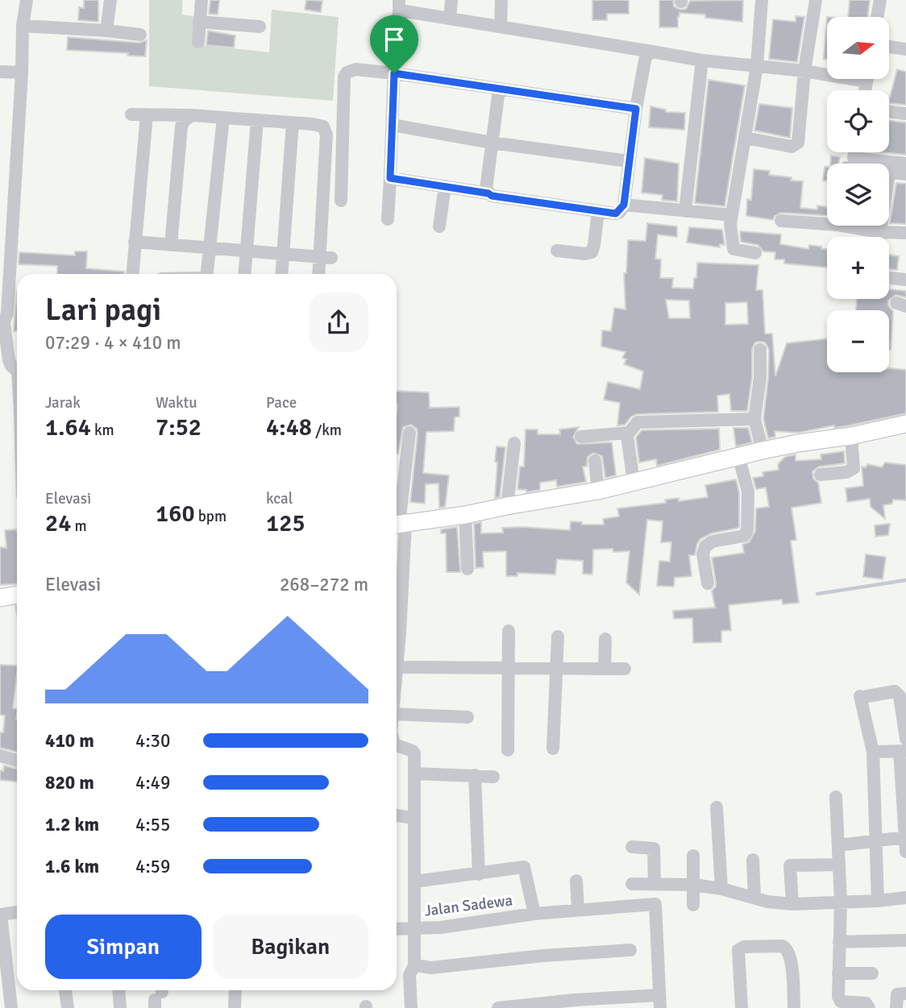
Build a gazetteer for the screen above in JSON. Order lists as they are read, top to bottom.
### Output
{
  "streets": {
    "street": ["Jalan Sadewa"]
  },
  "north": "right",
  "page": {
    "map_buttons": ["+", "−"],
    "heading": ["Lari pagi", "07:29 · 4 × 410 m"],
    "stats": [
      ["Jarak", "1.64 km"],
      ["Waktu", "7:52"],
      ["Pace", "4:48 /km"],
      ["Elevasi", "24 m"],
      ["160 bpm"],
      ["kcal", "125"]
    ],
    "chart": ["Elevasi", "268–272 m"],
    "list": [
      {
        "name": "410 m",
        "note": "4:30"
      },
      {
        "name": "820 m",
        "note": "4:49"
      },
      {
        "name": "1.2 km",
        "note": "4:55"
      },
      {
        "name": "1.6 km",
        "note": "4:59"
      }
    ],
    "buttons": ["Simpan", "Bagikan"]
  }
}
